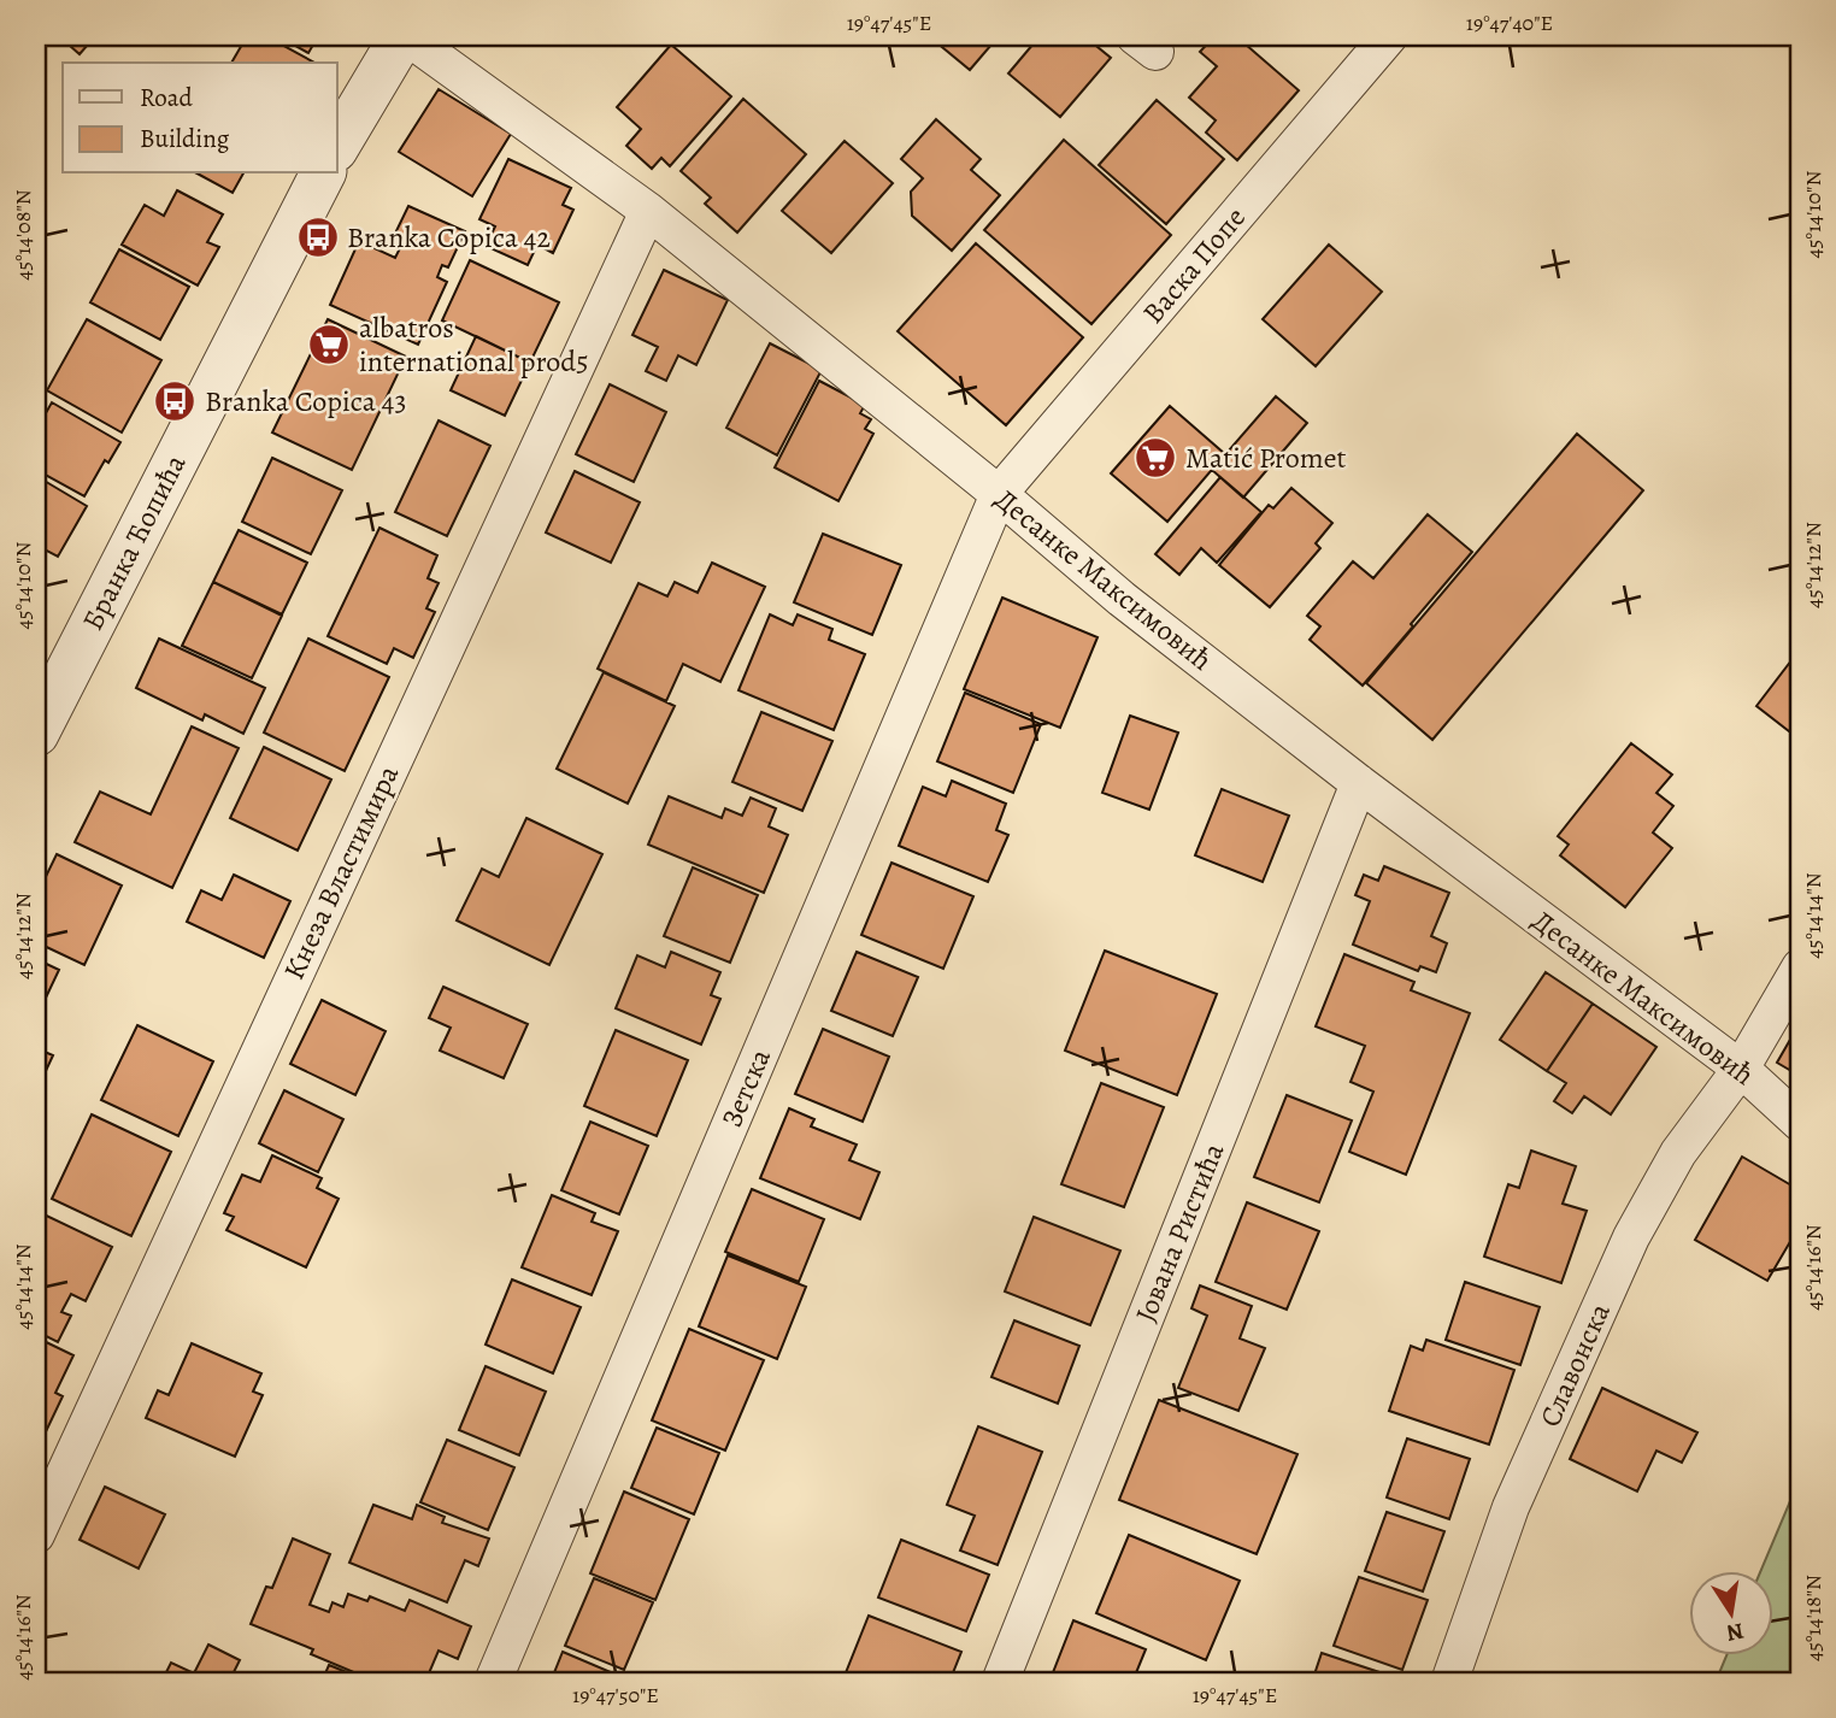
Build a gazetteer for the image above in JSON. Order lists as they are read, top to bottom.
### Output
{
  "streets": {
    "street": [
      "Васка Попе",
      "Бранка Ћопића",
      "Десанке Максимовић",
      "Кнеза Властимира",
      "Зетска",
      "Јована Ристића",
      "Славонска"
    ]
  },
  "crossings": [
    ["Васка Попе", "Десанке Максимовић"],
    ["Васка Попе", "Зетска"],
    ["Десанке Максимовић", "Кнеза Властимира"],
    ["Десанке Максимовић", "Зетска"],
    ["Десанке Максимовић", "Јована Ристића"],
    ["Десанке Максимовић", "Славонска"]
  ],
  "places": {
    "bus stop": ["Branka Copica 42", "Branka Copica 43"],
    "supermarket": ["albatros international prod5", "Matić Promet"]
  },
  "legend": ["Road", "Building"],
  "north": "bottom",
  "coordinates": [
    "19°47'45\"E",
    "19°47'40\"E",
    "45°14'10\"N",
    "45°14'08\"N",
    "45°14'12\"N",
    "45°14'14\"N",
    "45°14'16\"N",
    "45°14'18\"N",
    "19°47'50\"E"
  ]
}
